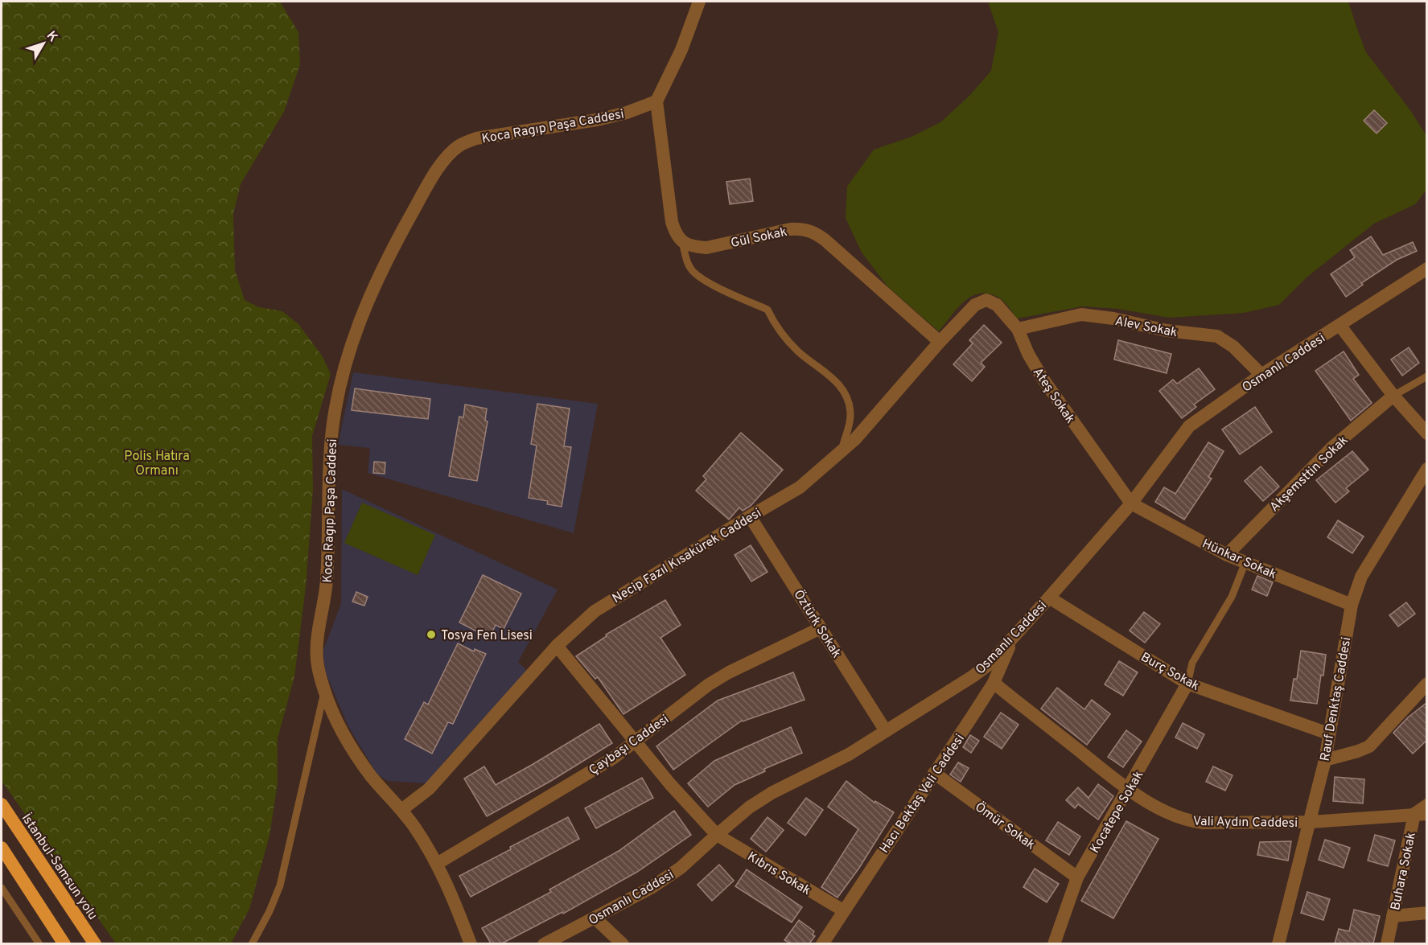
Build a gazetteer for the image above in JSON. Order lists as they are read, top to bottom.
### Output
{
  "streets": {
    "highway": ["İstanbul-Samsun yolu"],
    "street": [
      "Koca Ragıp Paşa Caddesi",
      "Gül Sokak",
      "Alev Sokak",
      "Osmanlı Caddesi",
      "Ateş Sokak",
      "Akşemsttin Sokak",
      "Necip Fazıl Kısakürek Caddesi",
      "Hünkar Sokak",
      "Öztürk Sokak",
      "Burç Sokak",
      "Rauf Denktaş Caddesi",
      "Çaybaşı Caddesi",
      "Hacı Bektaş Veli Caddesi",
      "Kocatepe Sokak",
      "Vali Aydın Caddesi",
      "Ömür Sokak",
      "Buhara Sokak",
      "Kıbrıs Sokak"
    ]
  },
  "crossings": [
    ["Koca Ragıp Paşa Caddesi", "Necip Fazıl Kısakürek Caddesi"],
    ["Koca Ragıp Paşa Caddesi", "Çaybaşı Caddesi"],
    ["Gül Sokak", "Necip Fazıl Kısakürek Caddesi"],
    ["Alev Sokak", "Osmanlı Caddesi"],
    ["Alev Sokak", "Ateş Sokak"],
    ["Osmanlı Caddesi", "Ateş Sokak"],
    ["Osmanlı Caddesi", "Hünkar Sokak"],
    ["Osmanlı Caddesi", "Öztürk Sokak"],
    ["Osmanlı Caddesi", "Burç Sokak"],
    ["Osmanlı Caddesi", "Hacı Bektaş Veli Caddesi"],
    ["Osmanlı Caddesi", "Kıbrıs Sokak"],
    ["Ateş Sokak", "Necip Fazıl Kısakürek Caddesi"],
    ["Ateş Sokak", "Hünkar Sokak"],
    ["Akşemsttin Sokak", "Hünkar Sokak"],
    ["Necip Fazıl Kısakürek Caddesi", "Öztürk Sokak"],
    ["Necip Fazıl Kısakürek Caddesi", "Kıbrıs Sokak"],
    ["Hünkar Sokak", "Rauf Denktaş Caddesi"],
    ["Öztürk Sokak", "Çaybaşı Caddesi"],
    ["Burç Sokak", "Rauf Denktaş Caddesi"],
    ["Burç Sokak", "Kocatepe Sokak"],
    ["Rauf Denktaş Caddesi", "Vali Aydın Caddesi"],
    ["Çaybaşı Caddesi", "Kıbrıs Sokak"],
    ["Hacı Bektaş Veli Caddesi", "Vali Aydın Caddesi"],
    ["Hacı Bektaş Veli Caddesi", "Ömür Sokak"],
    ["Hacı Bektaş Veli Caddesi", "Kıbrıs Sokak"],
    ["Kocatepe Sokak", "Vali Aydın Caddesi"],
    ["Kocatepe Sokak", "Ömür Sokak"],
    ["Vali Aydın Caddesi", "Buhara Sokak"]
  ],
  "parks": ["Polis Hatıra Ormanı"],
  "places": ["Tosya Fen Lisesi"],
  "north": "top right"
}
